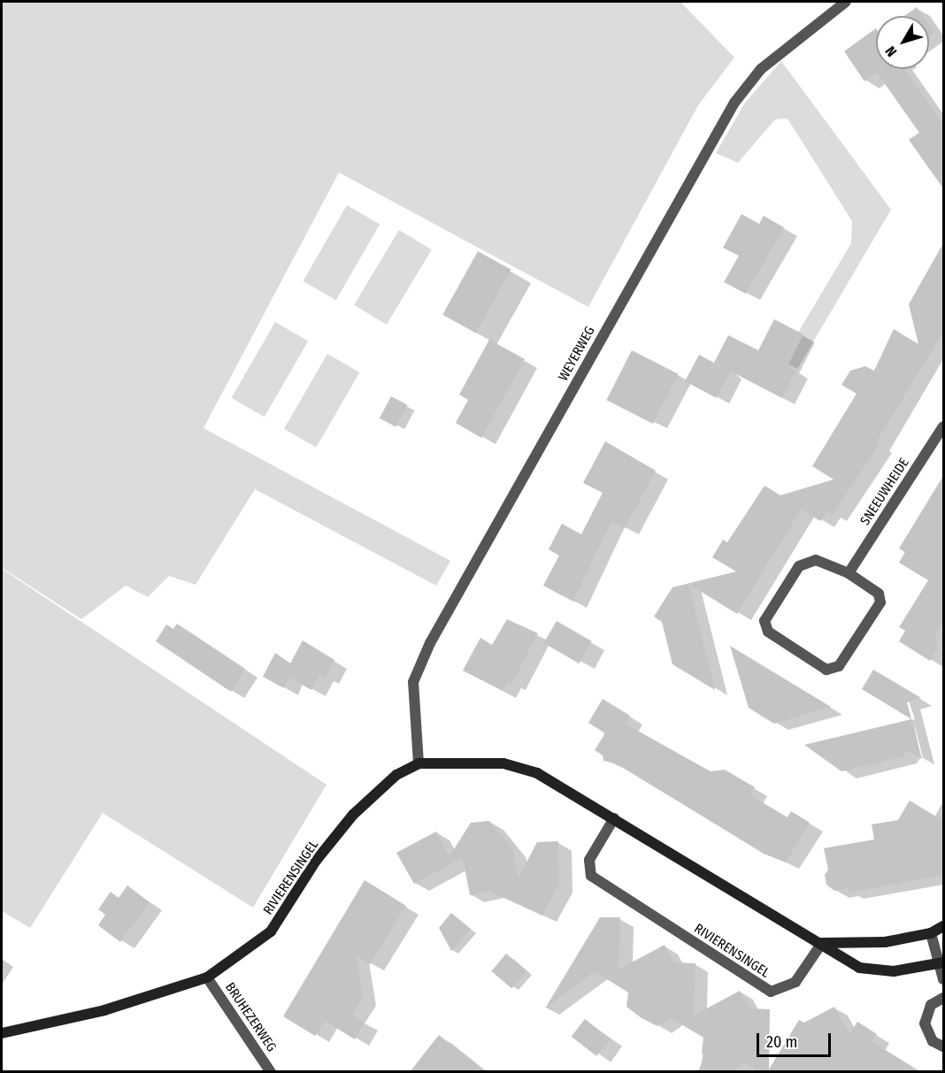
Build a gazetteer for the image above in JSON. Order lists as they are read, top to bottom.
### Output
{
  "streets": {
    "street": [
      "WEYERWEG",
      "SNEEUWHEIDE",
      "RIVIERENSINGEL",
      "BRUHEZERWEG"
    ]
  },
  "crossings": [
    ["WEYERWEG", "RIVIERENSINGEL"],
    ["RIVIERENSINGEL", "BRUHEZERWEG"]
  ],
  "scale_bar": "20 m",
  "north": "bottom left"
}
